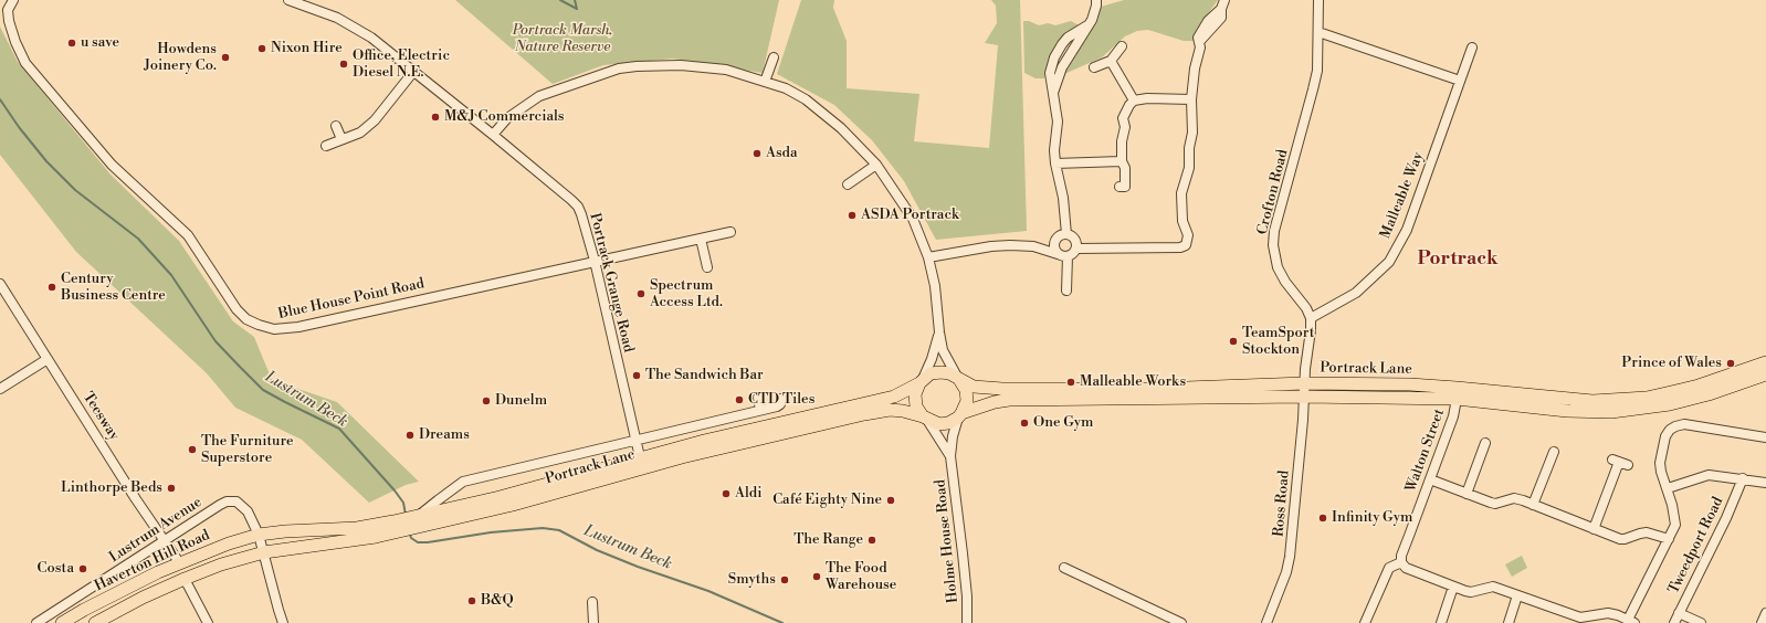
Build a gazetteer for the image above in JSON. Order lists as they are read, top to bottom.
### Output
{
  "streets": {
    "main road": ["Portrack Lane", "Haverton Hill Road"],
    "street": [
      "Crofton Road",
      "Malleable Way",
      "Portrack Grange Road",
      "Blue House Point Road",
      "Teesway",
      "Walton Street",
      "Ross Road",
      "Lustrum Avenue",
      "Holme House Road",
      "Tweedport Road"
    ]
  },
  "crossings": [
    ["Crofton Road", "Malleable Way"],
    ["Portrack Grange Road", "Blue House Point Road"],
    ["Portrack Grange Road", "Portrack Lane"],
    ["Portrack Lane", "Walton Street"],
    ["Portrack Lane", "Ross Road"],
    ["Portrack Lane", "Lustrum Avenue"],
    ["Portrack Lane", "Holme House Road"],
    ["Portrack Lane", "Haverton Hill Road"],
    ["Teesway", "Lustrum Avenue"],
    ["Teesway", "Haverton Hill Road"],
    ["Lustrum Avenue", "Haverton Hill Road"]
  ],
  "districts": ["Portrack"],
  "water": ["Lustrum Beck"],
  "parks": ["Portrack Marsh, Nature Reserve"],
  "places": [
    "u save",
    "Nixon Hire",
    "Howdens Joinery Co.",
    "Office, Electric Diesel N.E.",
    "M&J Commercials",
    "Asda",
    "ASDA Portrack",
    "Century Business Centre",
    "Spectrum Access Ltd.",
    "TeamSport Stockton",
    "Prince of Wales",
    "The Sandwich Bar",
    "Malleable Works",
    "CTD Tiles",
    "Dunelm",
    "One Gym",
    "Dreams",
    "The Furniture Superstore",
    "Linthorpe Beds",
    "Aldi",
    "Café Eighty Nine",
    "Infinity Gym",
    "The Range",
    "Costa",
    "The Food Warehouse",
    "Smyths",
    "B&Q"
  ]
}
